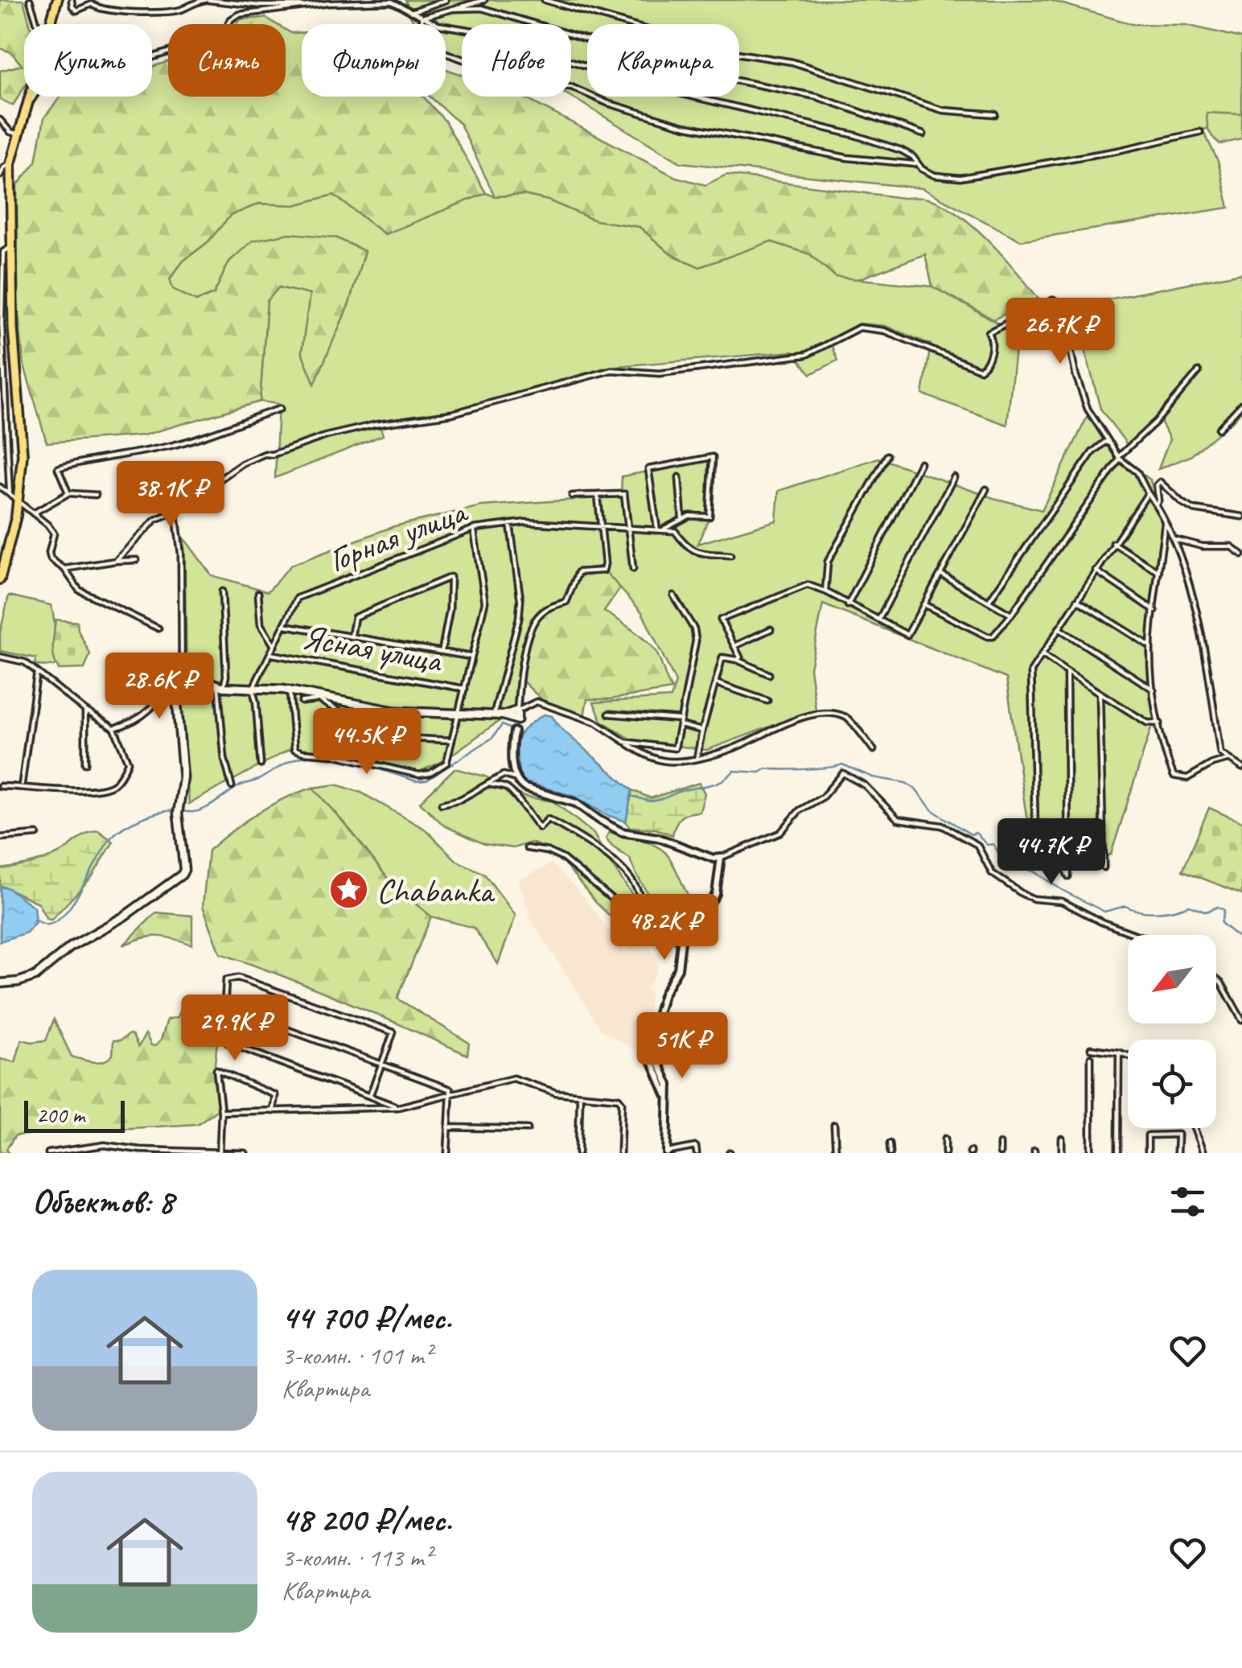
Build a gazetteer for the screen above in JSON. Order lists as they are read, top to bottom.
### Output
{
  "streets": {
    "street": ["Горная улица", "Ясная улица"]
  },
  "crossings": [
    ["Горная улица", "Ясная улица"]
  ],
  "places": {
    "place": ["Chabanka"]
  },
  "scale_bar": "200 m",
  "north": "bottom left",
  "page": {
    "chip": [
      "Купить",
      "Снять",
      "Фильтры",
      "Новое",
      "Квартира"
    ],
    "price": [
      "26.7K ₽",
      "38.1K ₽",
      "28.6K ₽",
      "44.5K ₽",
      "44.7K ₽",
      "48.2K ₽",
      "29.9K ₽",
      "51K ₽"
    ],
    "scale": "200 m",
    "heading": "Объектов: 8",
    "list": [
      {
        "name": "44 700 ₽/мес.",
        "note": "3-комн. · 101 m² · Квартира"
      },
      {
        "name": "48 200 ₽/мес.",
        "note": "3-комн. · 113 m² · Квартира"
      }
    ]
  }
}
